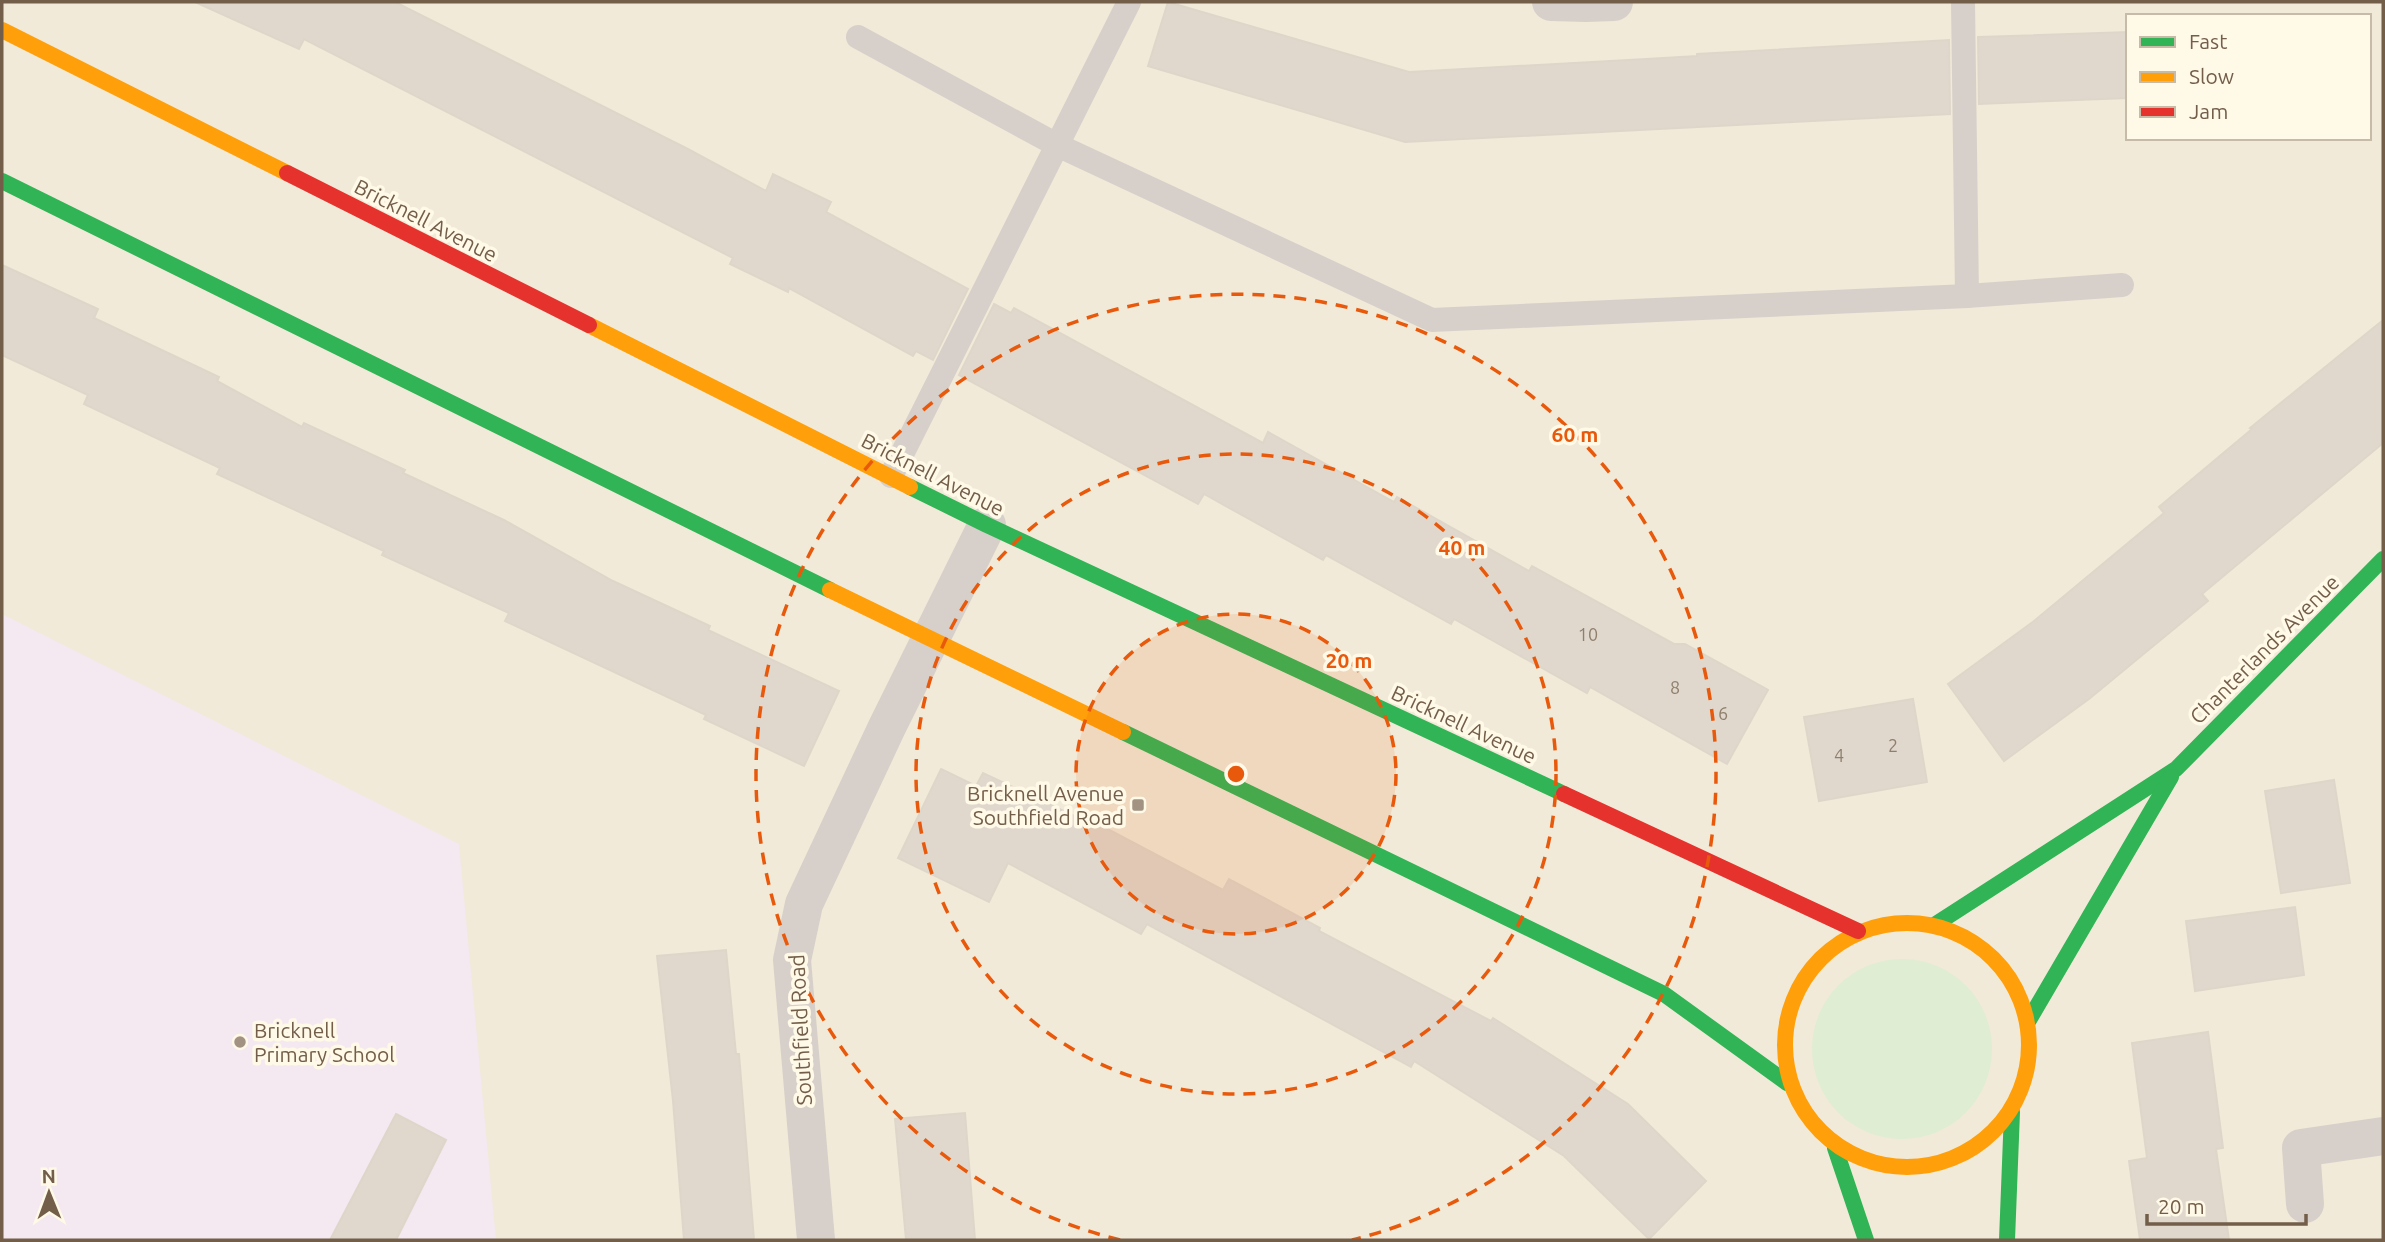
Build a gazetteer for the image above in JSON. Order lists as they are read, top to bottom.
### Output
{
  "streets": {
    "street": ["Bricknell Avenue", "Chanterlands Avenue", "Southfield Road"]
  },
  "crossings": [
    ["Bricknell Avenue", "Chanterlands Avenue"],
    ["Bricknell Avenue", "Southfield Road"]
  ],
  "places": {
    "transit": ["Bricknell Avenue Southfield Road"],
    "other": ["Bricknell Primary School"]
  },
  "house_numbers": [
    "10",
    "8",
    "6",
    "2",
    "4"
  ],
  "legend": ["Fast", "Slow", "Jam"],
  "scale_bar": "20 m",
  "north": "top",
  "rings": ["60 m", "40 m", "20 m"]
}
